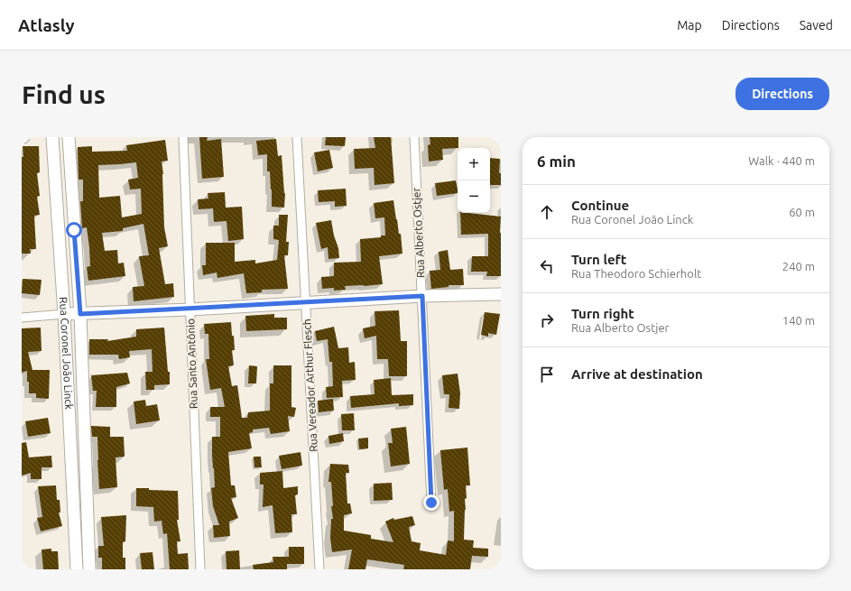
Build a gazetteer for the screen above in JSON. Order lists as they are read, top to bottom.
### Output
{
  "streets": {
    "main road": ["Rua Coronel João Linck"],
    "street": ["Rua Alberto Ostjer", "Rua Santo Antônio", "Rua Vereador Arthur Flesch"]
  },
  "page": {
    "header": "Atlasly",
    "nav": ["Map", "Directions", "Saved"],
    "buttons": "Directions",
    "title": "Find us",
    "heading": ["6 min", "Walk · 440 m"],
    "map_buttons": ["+", "−"],
    "list": [
      ["Continue", "Rua Coronel João Linck", "60 m"],
      ["Turn left", "Rua Theodoro Schierholt", "240 m"],
      ["Turn right", "Rua Alberto Ostjer", "140 m"],
      "Arrive at destination"
    ]
  }
}
